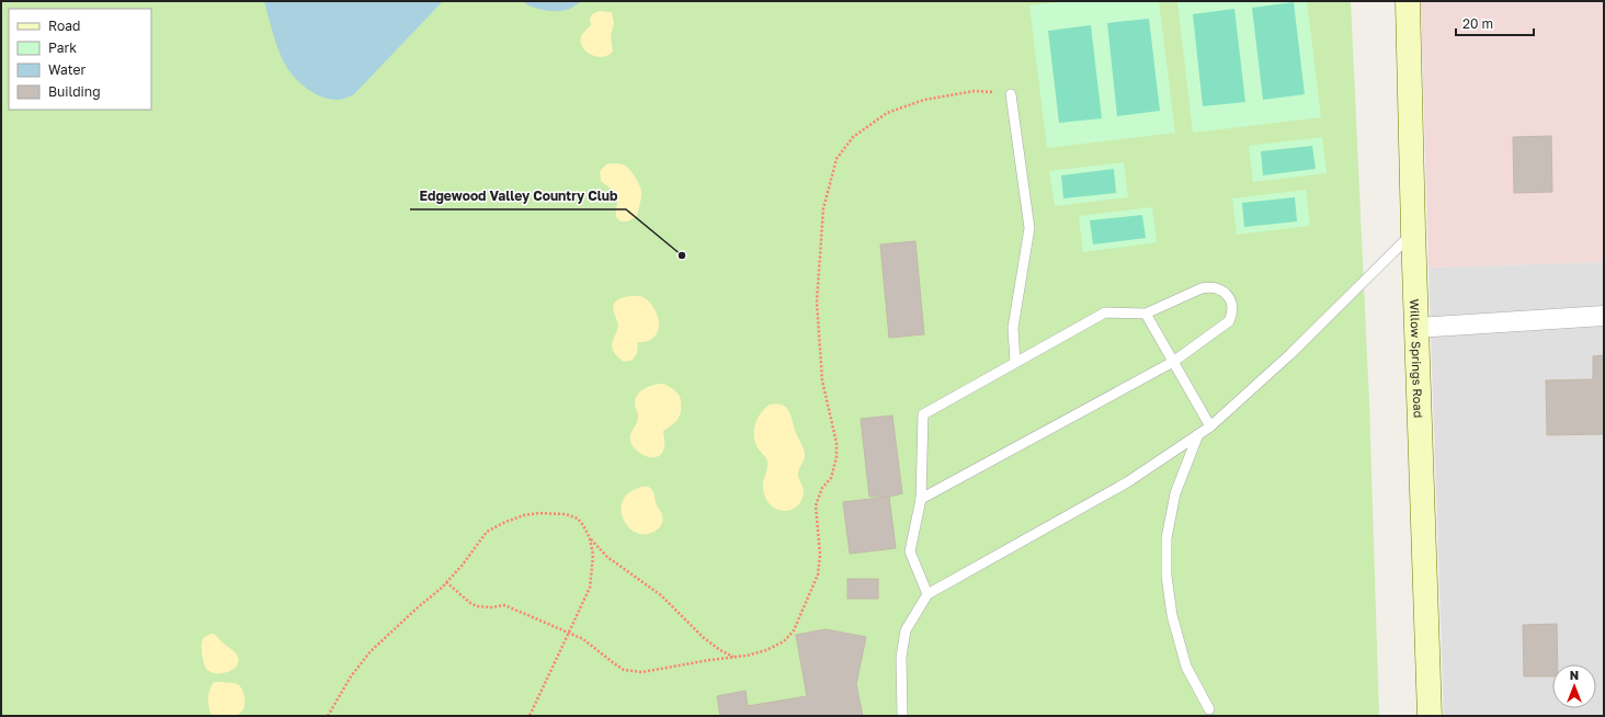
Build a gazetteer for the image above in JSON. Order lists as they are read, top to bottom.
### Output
{
  "streets": {
    "main road": ["Willow Springs Road"]
  },
  "places": ["Edgewood Valley Country Club"],
  "legend": [
    "Road",
    "Park",
    "Water",
    "Building"
  ],
  "scale_bar": "20 m",
  "north": "top"
}
